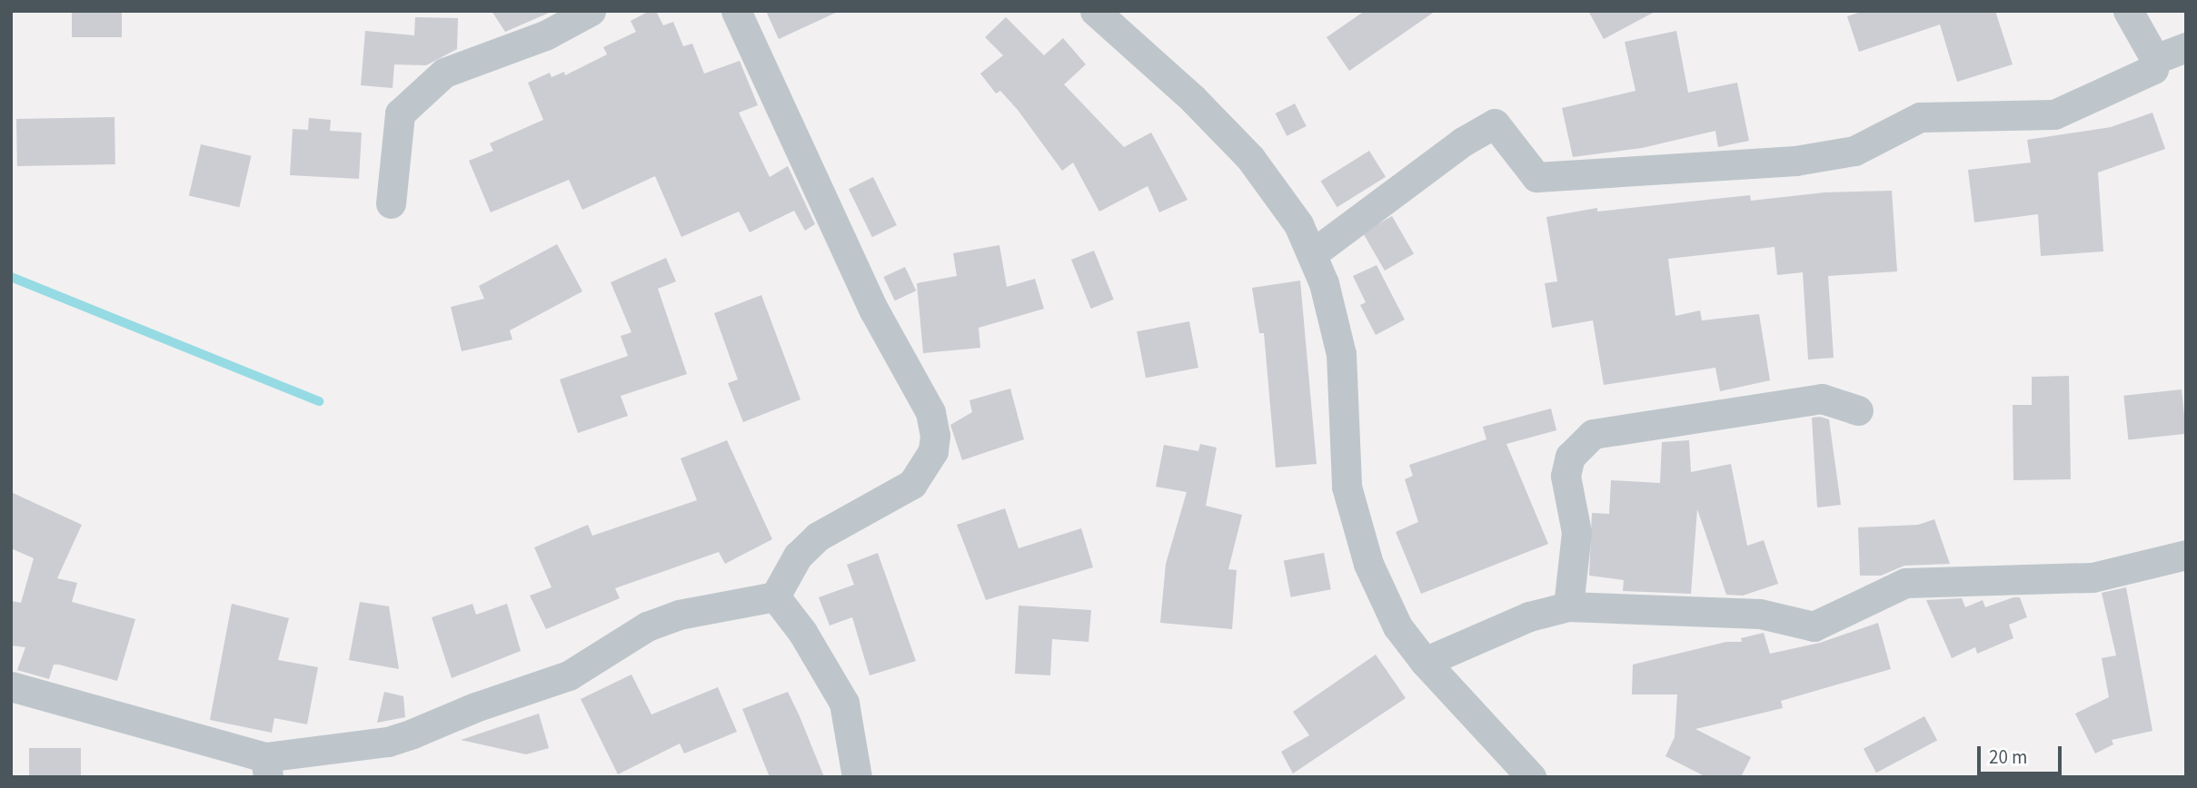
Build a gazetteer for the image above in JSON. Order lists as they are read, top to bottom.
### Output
{
  "scale_bar": "20 m"
}
